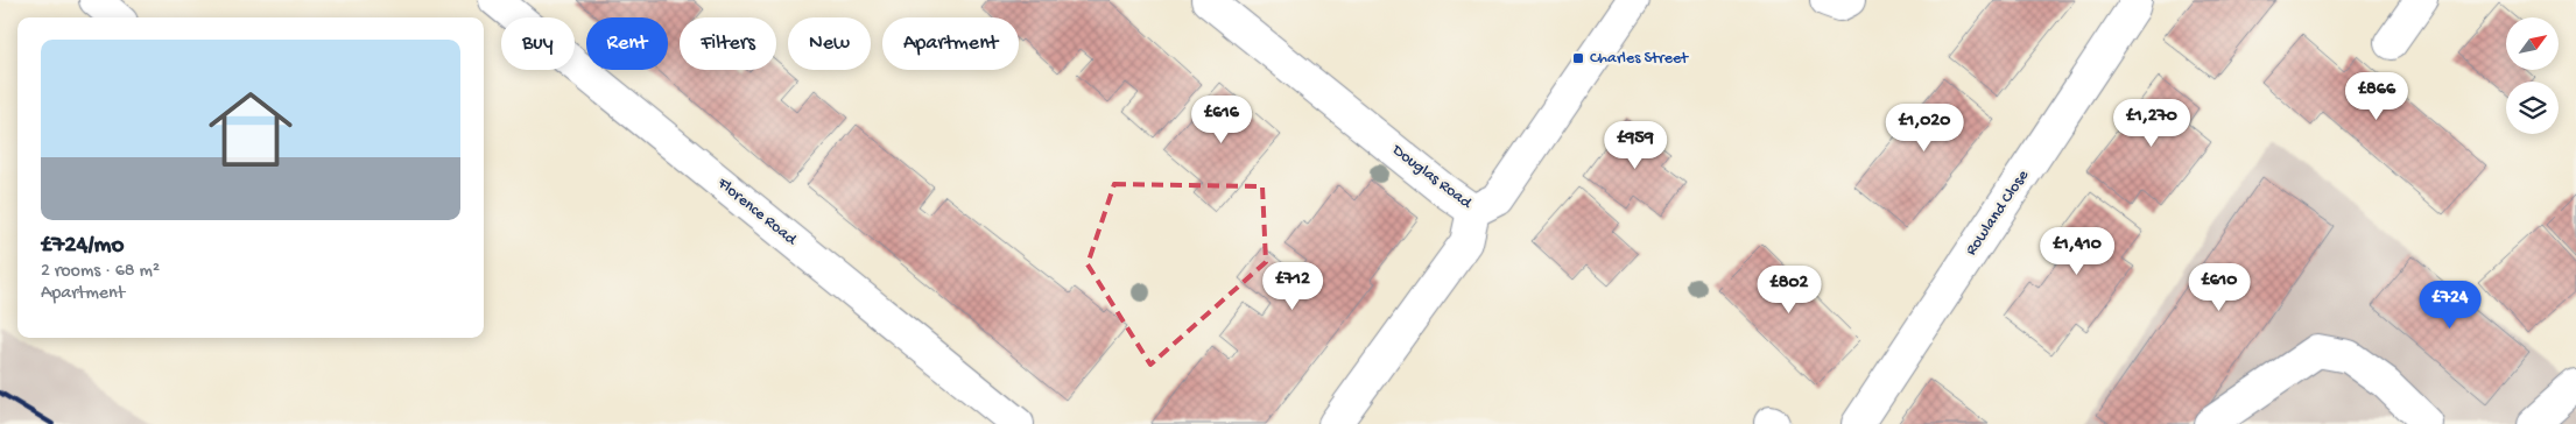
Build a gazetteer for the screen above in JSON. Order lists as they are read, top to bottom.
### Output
{
  "streets": {
    "street": ["Douglas Road", "Florence Road", "Rowland Close"]
  },
  "places": {
    "transit": ["Charles Street"]
  },
  "north": "top right",
  "page": {
    "chip": [
      "Buy",
      "Rent",
      "Filters",
      "New",
      "Apartment"
    ],
    "list": [
      {
        "name": "£724/mo",
        "note": "2 rooms · 68 m² · Apartment"
      }
    ],
    "price": [
      "£866",
      "£616",
      "£1,270",
      "£1,020",
      "£959",
      "£1,410",
      "£712",
      "£610",
      "£802",
      "£724"
    ]
  }
}
